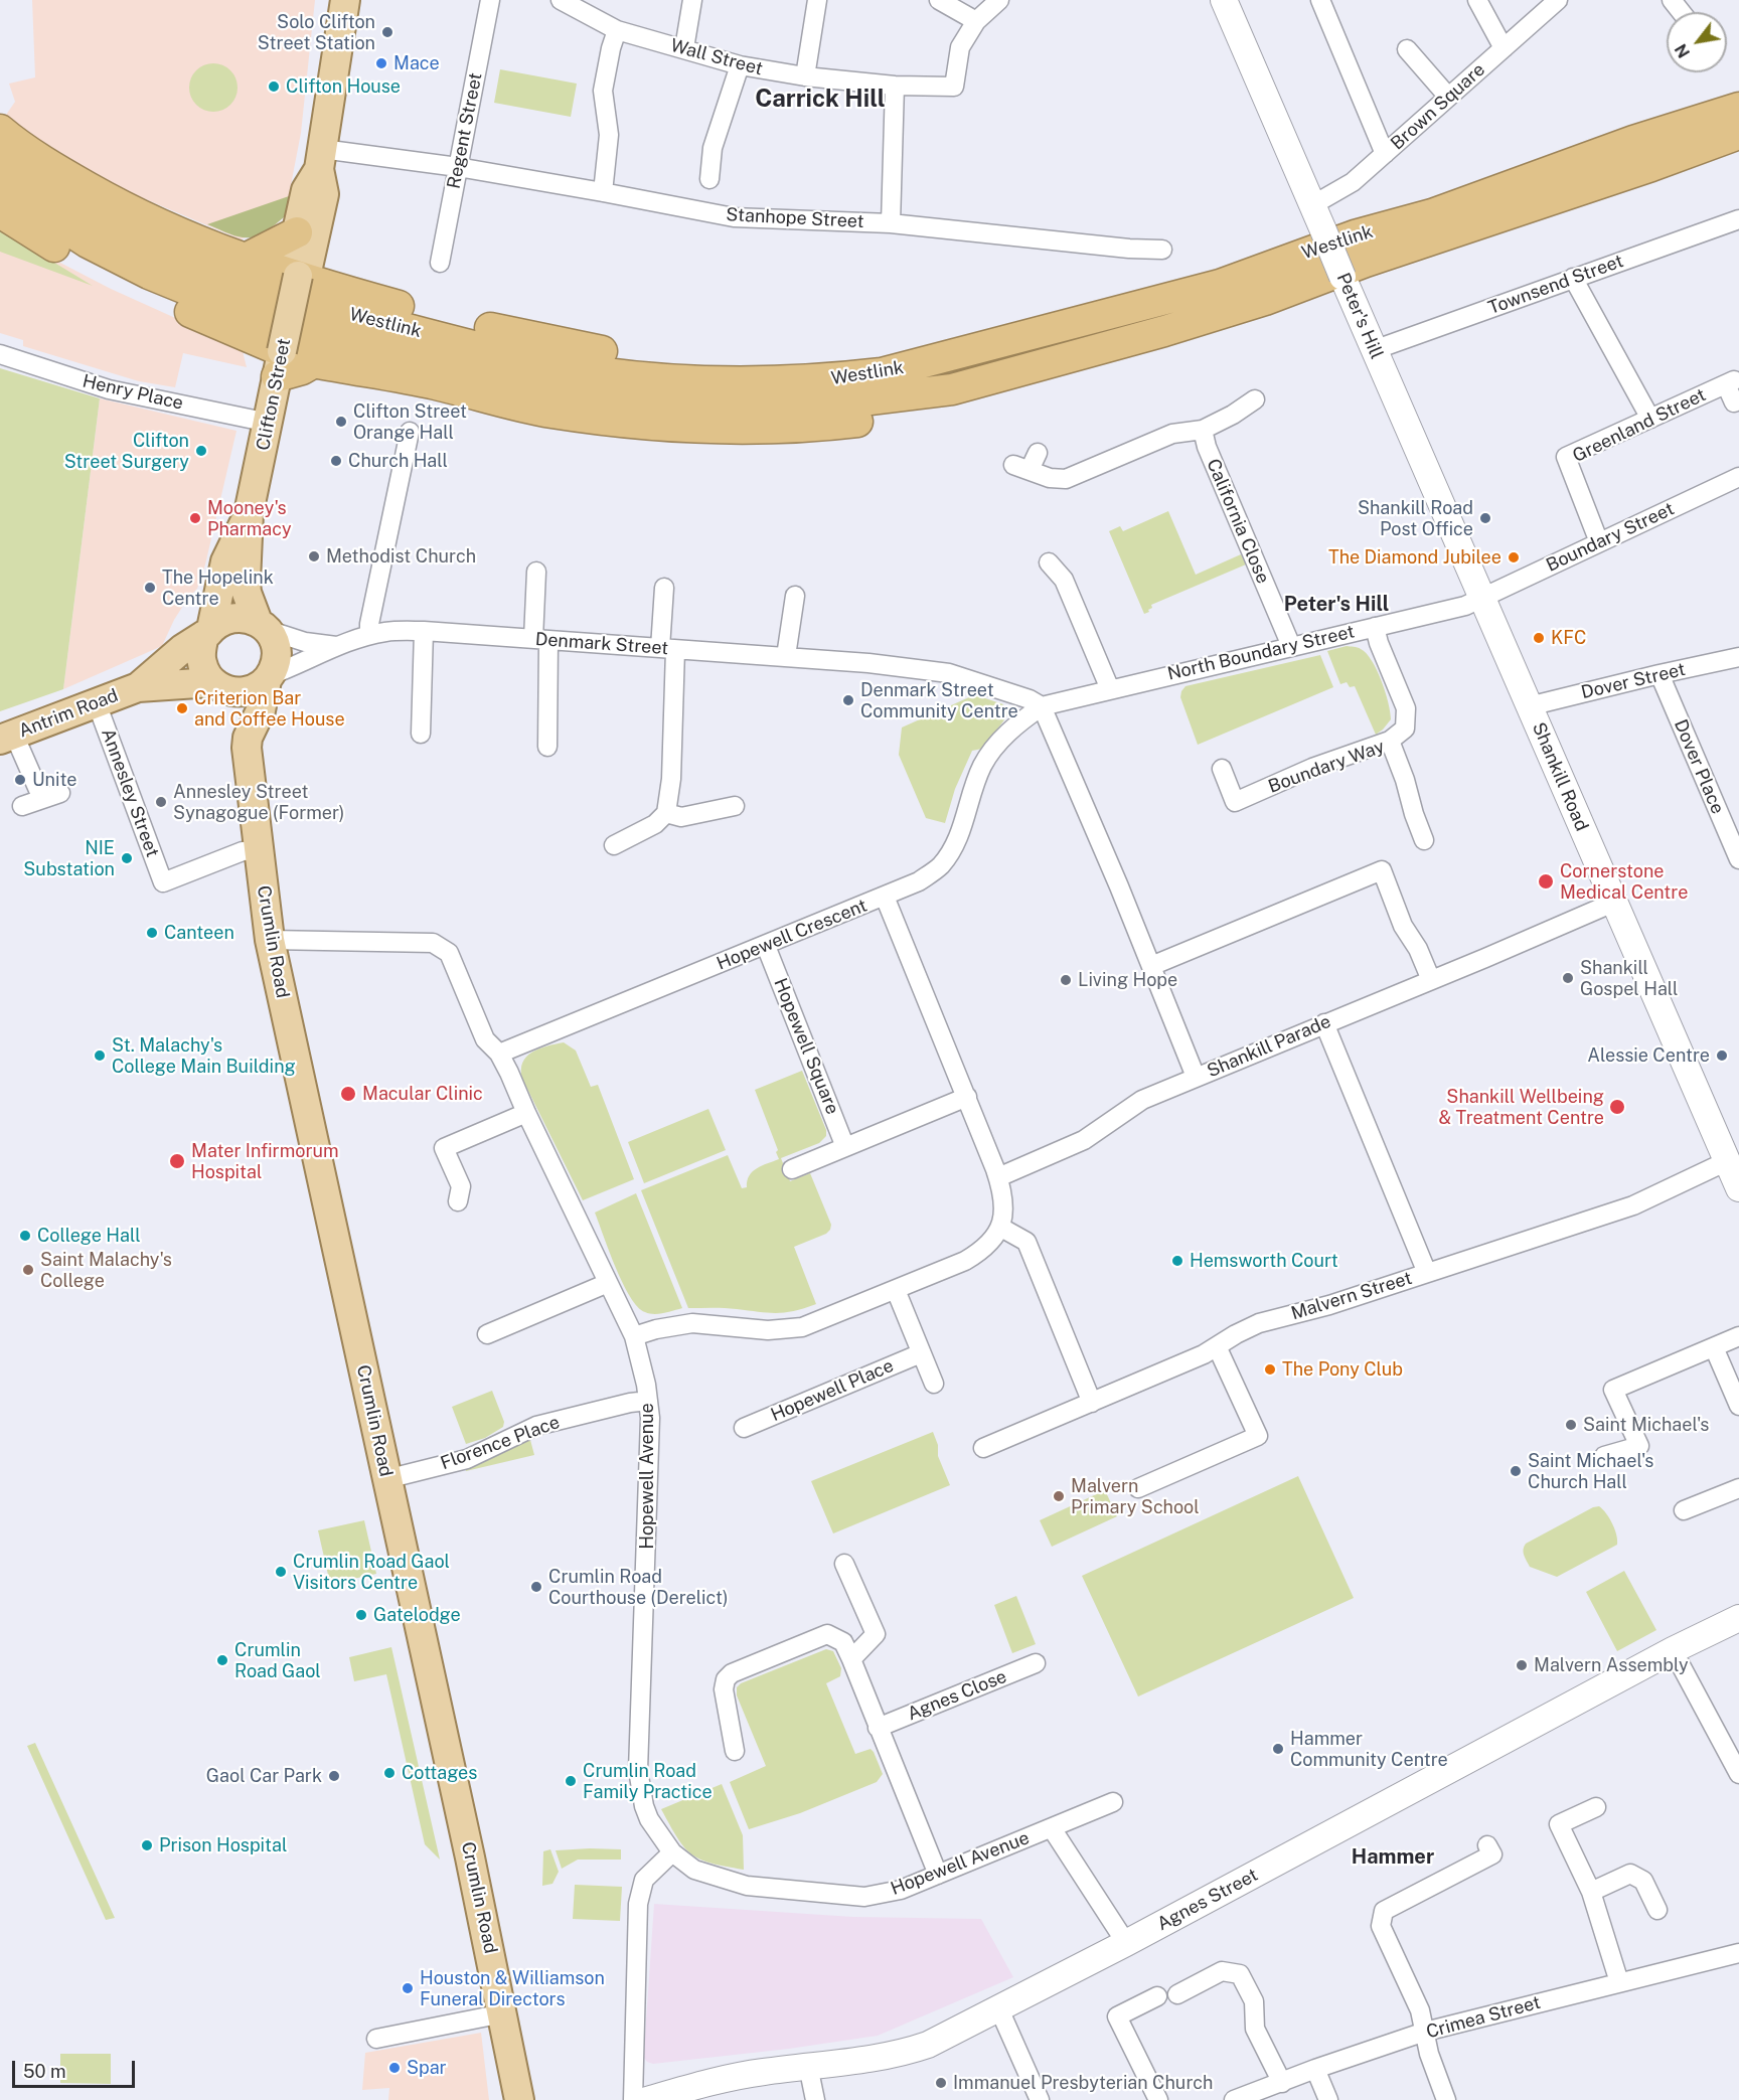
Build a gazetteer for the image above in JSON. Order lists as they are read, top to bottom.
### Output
{
  "streets": {
    "highway": ["Westlink"],
    "main road": [
      "Peter's Hill",
      "Clifton Street",
      "Antrim Road",
      "Shankill Road",
      "Crumlin Road",
      "Agnes Street"
    ],
    "street": [
      "Wall Street",
      "Brown Square",
      "Regent Street",
      "Stanhope Street",
      "Townsend Street",
      "Henry Place",
      "Greenland Street",
      "California Close",
      "Boundary Street",
      "Denmark Street",
      "North Boundary Street",
      "Dover Street",
      "Boundary Way",
      "Dover Place",
      "Annesley Street",
      "Hopewell Crescent",
      "Hopewell Square",
      "Shankill Parade",
      "Malvern Street",
      "Hopewell Place",
      "Florence Place",
      "Hopewell Avenue",
      "Agnes Close",
      "Crimea Street"
    ]
  },
  "crossings": [
    ["Brown Square", "Peter's Hill"],
    ["Regent Street", "Stanhope Street"],
    ["Stanhope Street", "Clifton Street"],
    ["Townsend Street", "Peter's Hill"],
    ["Peter's Hill", "Boundary Street"],
    ["Peter's Hill", "North Boundary Street"],
    ["Peter's Hill", "Shankill Road"],
    ["Henry Place", "Clifton Street"],
    ["Clifton Street", "Denmark Street"],
    ["Clifton Street", "Antrim Road"],
    ["Clifton Street", "Crumlin Road"],
    ["Greenland Street", "Boundary Street"],
    ["California Close", "North Boundary Street"],
    ["Boundary Street", "North Boundary Street"],
    ["Boundary Street", "Shankill Road"],
    ["Denmark Street", "North Boundary Street"],
    ["Denmark Street", "Antrim Road"],
    ["Denmark Street", "Crumlin Road"],
    ["Denmark Street", "Shankill Parade"],
    ["North Boundary Street", "Shankill Road"],
    ["North Boundary Street", "Shankill Parade"],
    ["Dover Street", "Dover Place"],
    ["Dover Street", "Shankill Road"],
    ["Antrim Road", "Annesley Street"],
    ["Antrim Road", "Crumlin Road"],
    ["Shankill Road", "Shankill Parade"],
    ["Shankill Road", "Malvern Street"],
    ["Annesley Street", "Crumlin Road"],
    ["Hopewell Crescent", "Hopewell Square"],
    ["Hopewell Crescent", "Hopewell Avenue"],
    ["Crumlin Road", "Florence Place"],
    ["Crumlin Road", "Hopewell Avenue"],
    ["Florence Place", "Hopewell Avenue"],
    ["Hopewell Avenue", "Agnes Street"]
  ],
  "districts": ["Carrick Hill", "Peter's Hill", "Hammer"],
  "places": [
    "Solo Clifton Street Station",
    "Mace",
    "Clifton House",
    "Clifton Street Orange Hall",
    "Clifton Street Surgery",
    "Church Hall",
    "Mooney's Pharmacy",
    "Shankill Road Post Office",
    "Methodist Church",
    "The Diamond Jubilee",
    "The Hopelink Centre",
    "KFC",
    "Denmark Street Community Centre",
    "Criterion Bar and Coffee House",
    "Unite",
    "Annesley Street Synagogue (Former)",
    "NIE Substation",
    "Cornerstone Medical Centre",
    "Canteen",
    "Shankill Gospel Hall",
    "Living Hope",
    "St. Malachy's College Main Building",
    "Alessie Centre",
    "Macular Clinic",
    "Shankill Wellbeing & Treatment Centre",
    "Mater Infirmorum Hospital",
    "College Hall",
    "Hemsworth Court",
    "Saint Malachy's College",
    "The Pony Club",
    "Saint Michael's",
    "Saint Michael's Church Hall",
    "Malvern Primary School",
    "Crumlin Road Gaol Visitors Centre",
    "Crumlin Road Courthouse (Derelict)",
    "Gatelodge",
    "Crumlin Road Gaol",
    "Malvern Assembly",
    "Hammer Community Centre",
    "Cottages",
    "Gaol Car Park",
    "Crumlin Road Family Practice",
    "Prison Hospital",
    "Houston & Williamson Funeral Directors",
    "Spar",
    "Immanuel Presbyterian Church"
  ],
  "scale_bar": "50 m",
  "north": "bottom left"
}
